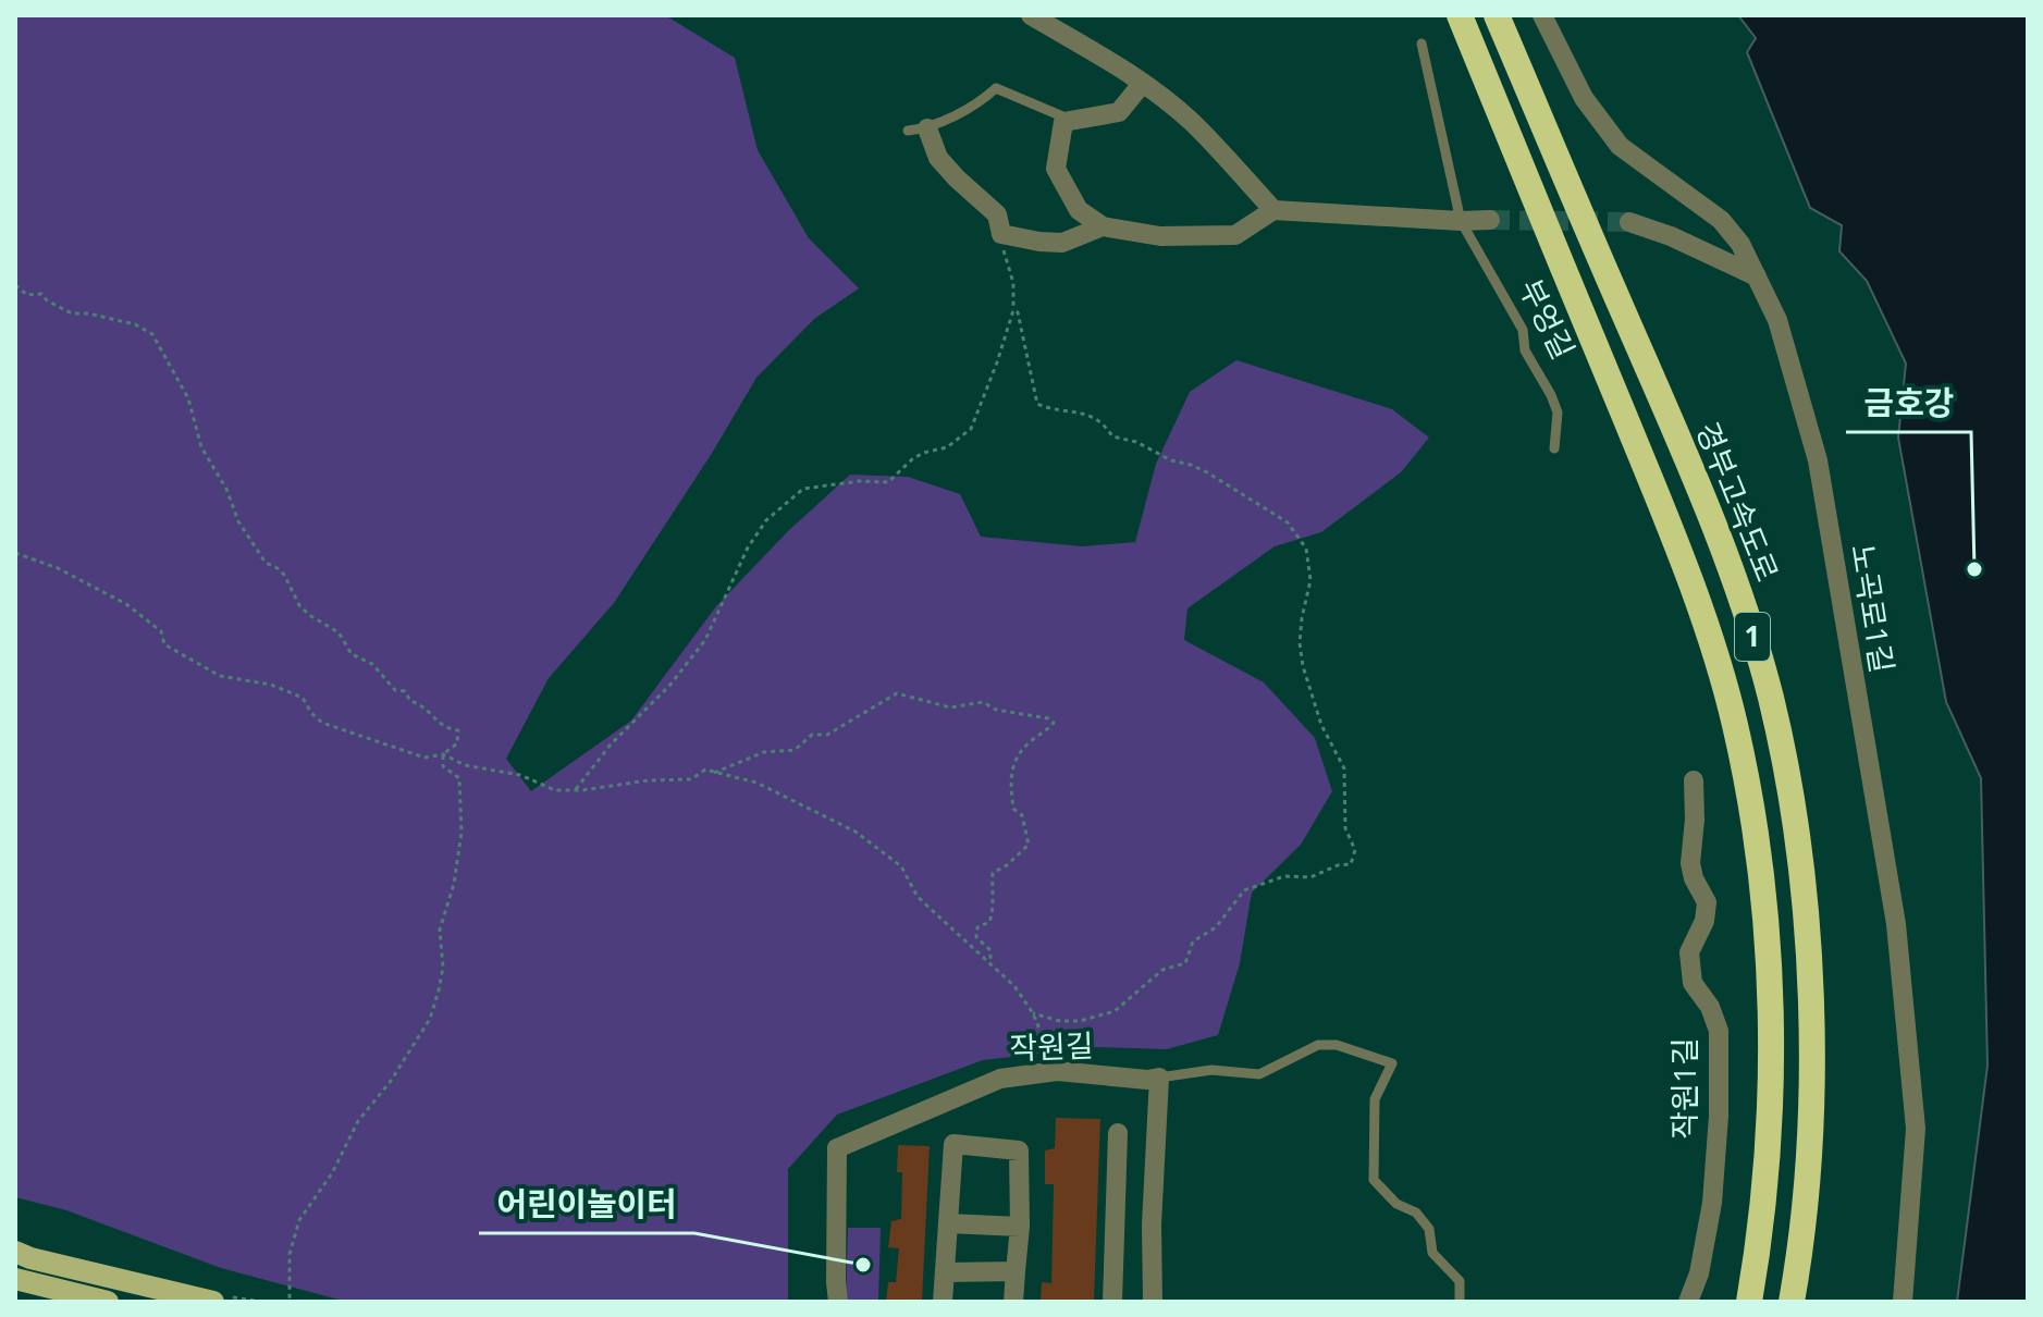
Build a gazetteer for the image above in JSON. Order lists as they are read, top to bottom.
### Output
{
  "streets": {
    "highway": ["경부고속도로", "1"],
    "street": ["노곡로1길", "작원길", "작원1길"],
    "lane": ["부엉길"]
  },
  "places": ["금호강", "어린이놀이터"]
}
